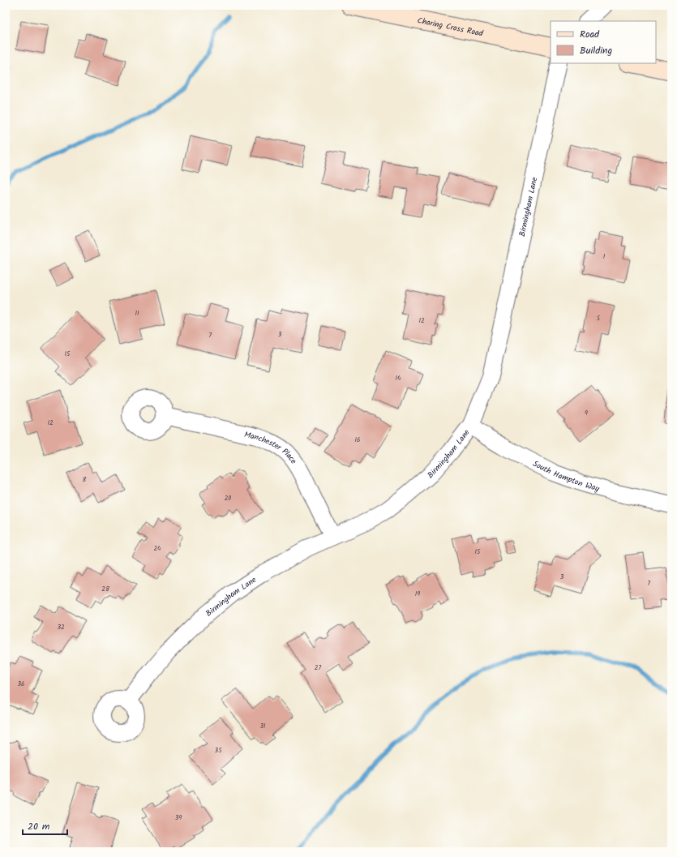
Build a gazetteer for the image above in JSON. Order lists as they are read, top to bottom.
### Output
{
  "streets": {
    "main road": ["Charing Cross Road"],
    "street": ["Birmingham Lane", "Manchester Place", "South Hampton Way"]
  },
  "crossings": [
    ["Birmingham Lane", "Manchester Place"],
    ["Birmingham Lane", "South Hampton Way"]
  ],
  "house_numbers": [
    "1",
    "11",
    "5",
    "12",
    "3",
    "7",
    "15",
    "14",
    "9",
    "12",
    "16",
    "8",
    "20",
    "24",
    "15",
    "3",
    "7",
    "28",
    "19",
    "32",
    "27",
    "36",
    "31",
    "35",
    "39"
  ],
  "legend": ["Road", "Building"],
  "scale_bar": "20 m"
}
